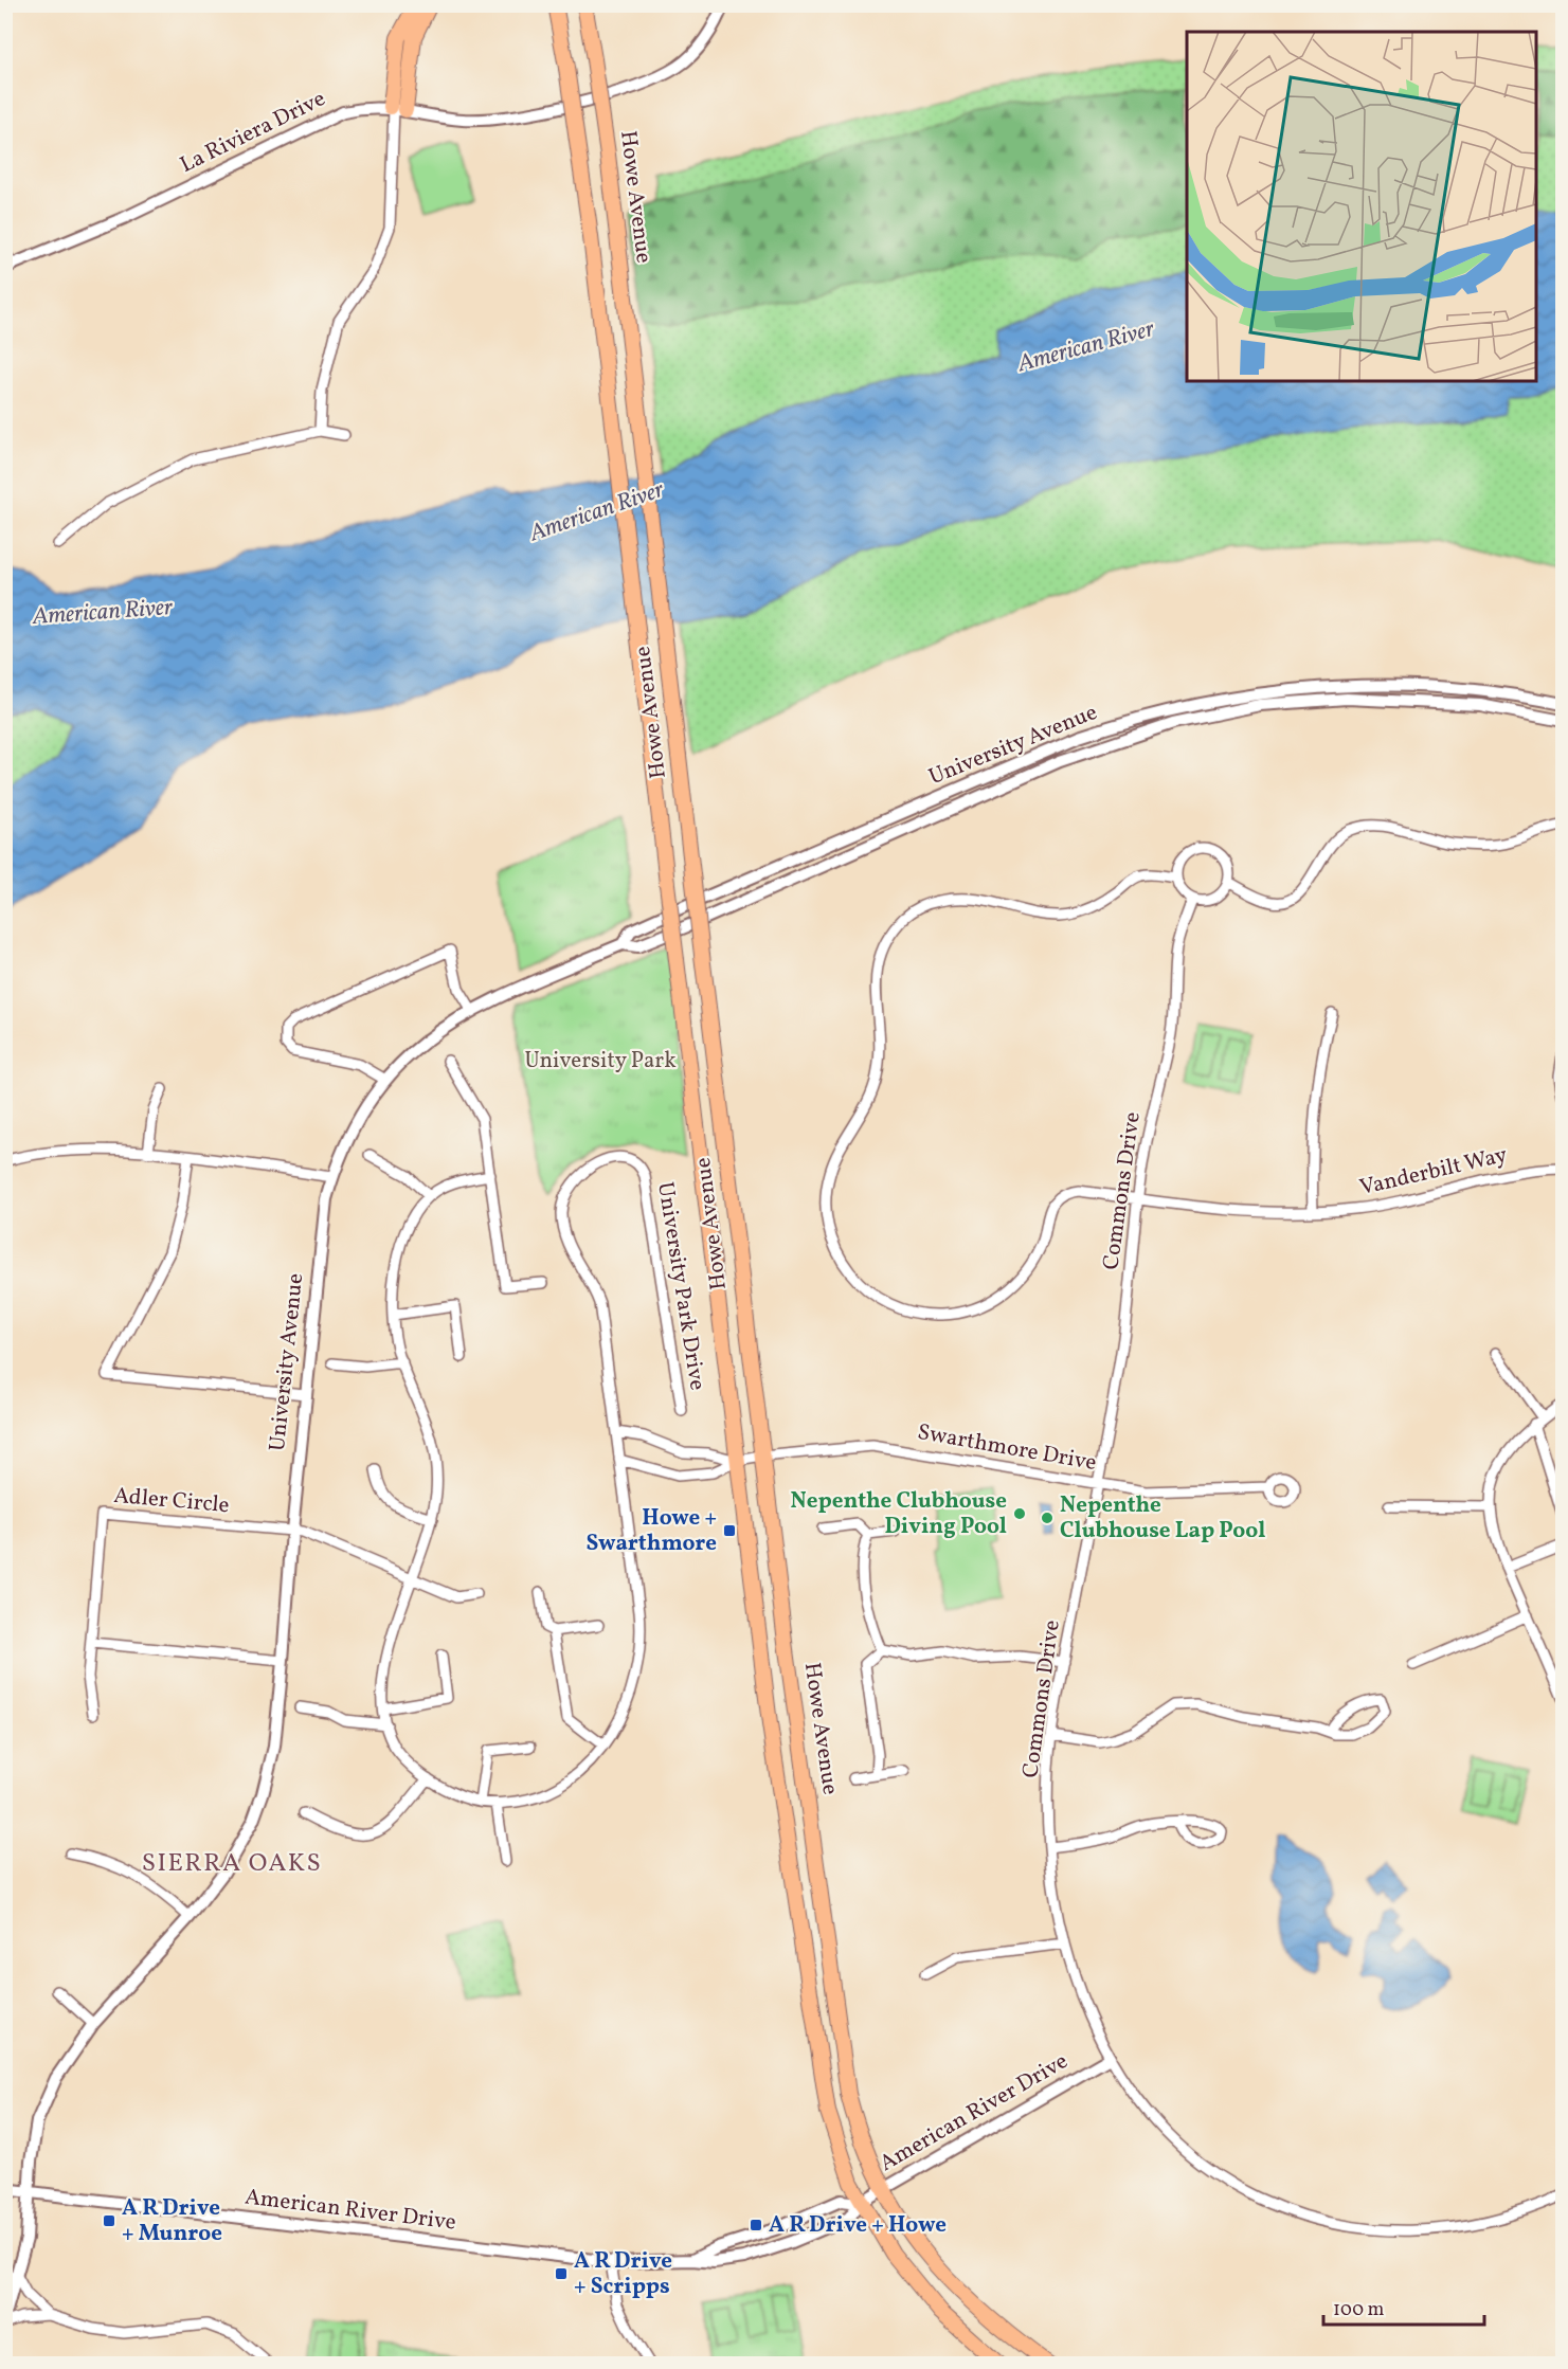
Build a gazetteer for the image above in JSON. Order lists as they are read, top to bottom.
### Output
{
  "streets": {
    "main road": ["Howe Avenue"],
    "street": [
      "La Riviera Drive",
      "University Avenue",
      "Vanderbilt Way",
      "Commons Drive",
      "University Park Drive",
      "Swarthmore Drive",
      "Adler Circle",
      "American River Drive"
    ]
  },
  "crossings": [
    ["Howe Avenue", "Swarthmore Drive"],
    ["Howe Avenue", "American River Drive"],
    ["University Avenue", "Adler Circle"],
    ["University Avenue", "American River Drive"],
    ["Vanderbilt Way", "Commons Drive"],
    ["Commons Drive", "Swarthmore Drive"],
    ["Commons Drive", "American River Drive"]
  ],
  "districts": ["SIERRA OAKS"],
  "water": ["American River"],
  "parks": ["University Park"],
  "places": {
    "other": ["Nepenthe Clubhouse Diving Pool", "Nepenthe Clubhouse Lap Pool"],
    "transit": [
      "Howe + Swarthmore",
      "A R Drive + Munroe",
      "A R Drive + Howe",
      "A R Drive + Scripps"
    ]
  },
  "scale_bar": "100 m"
}
